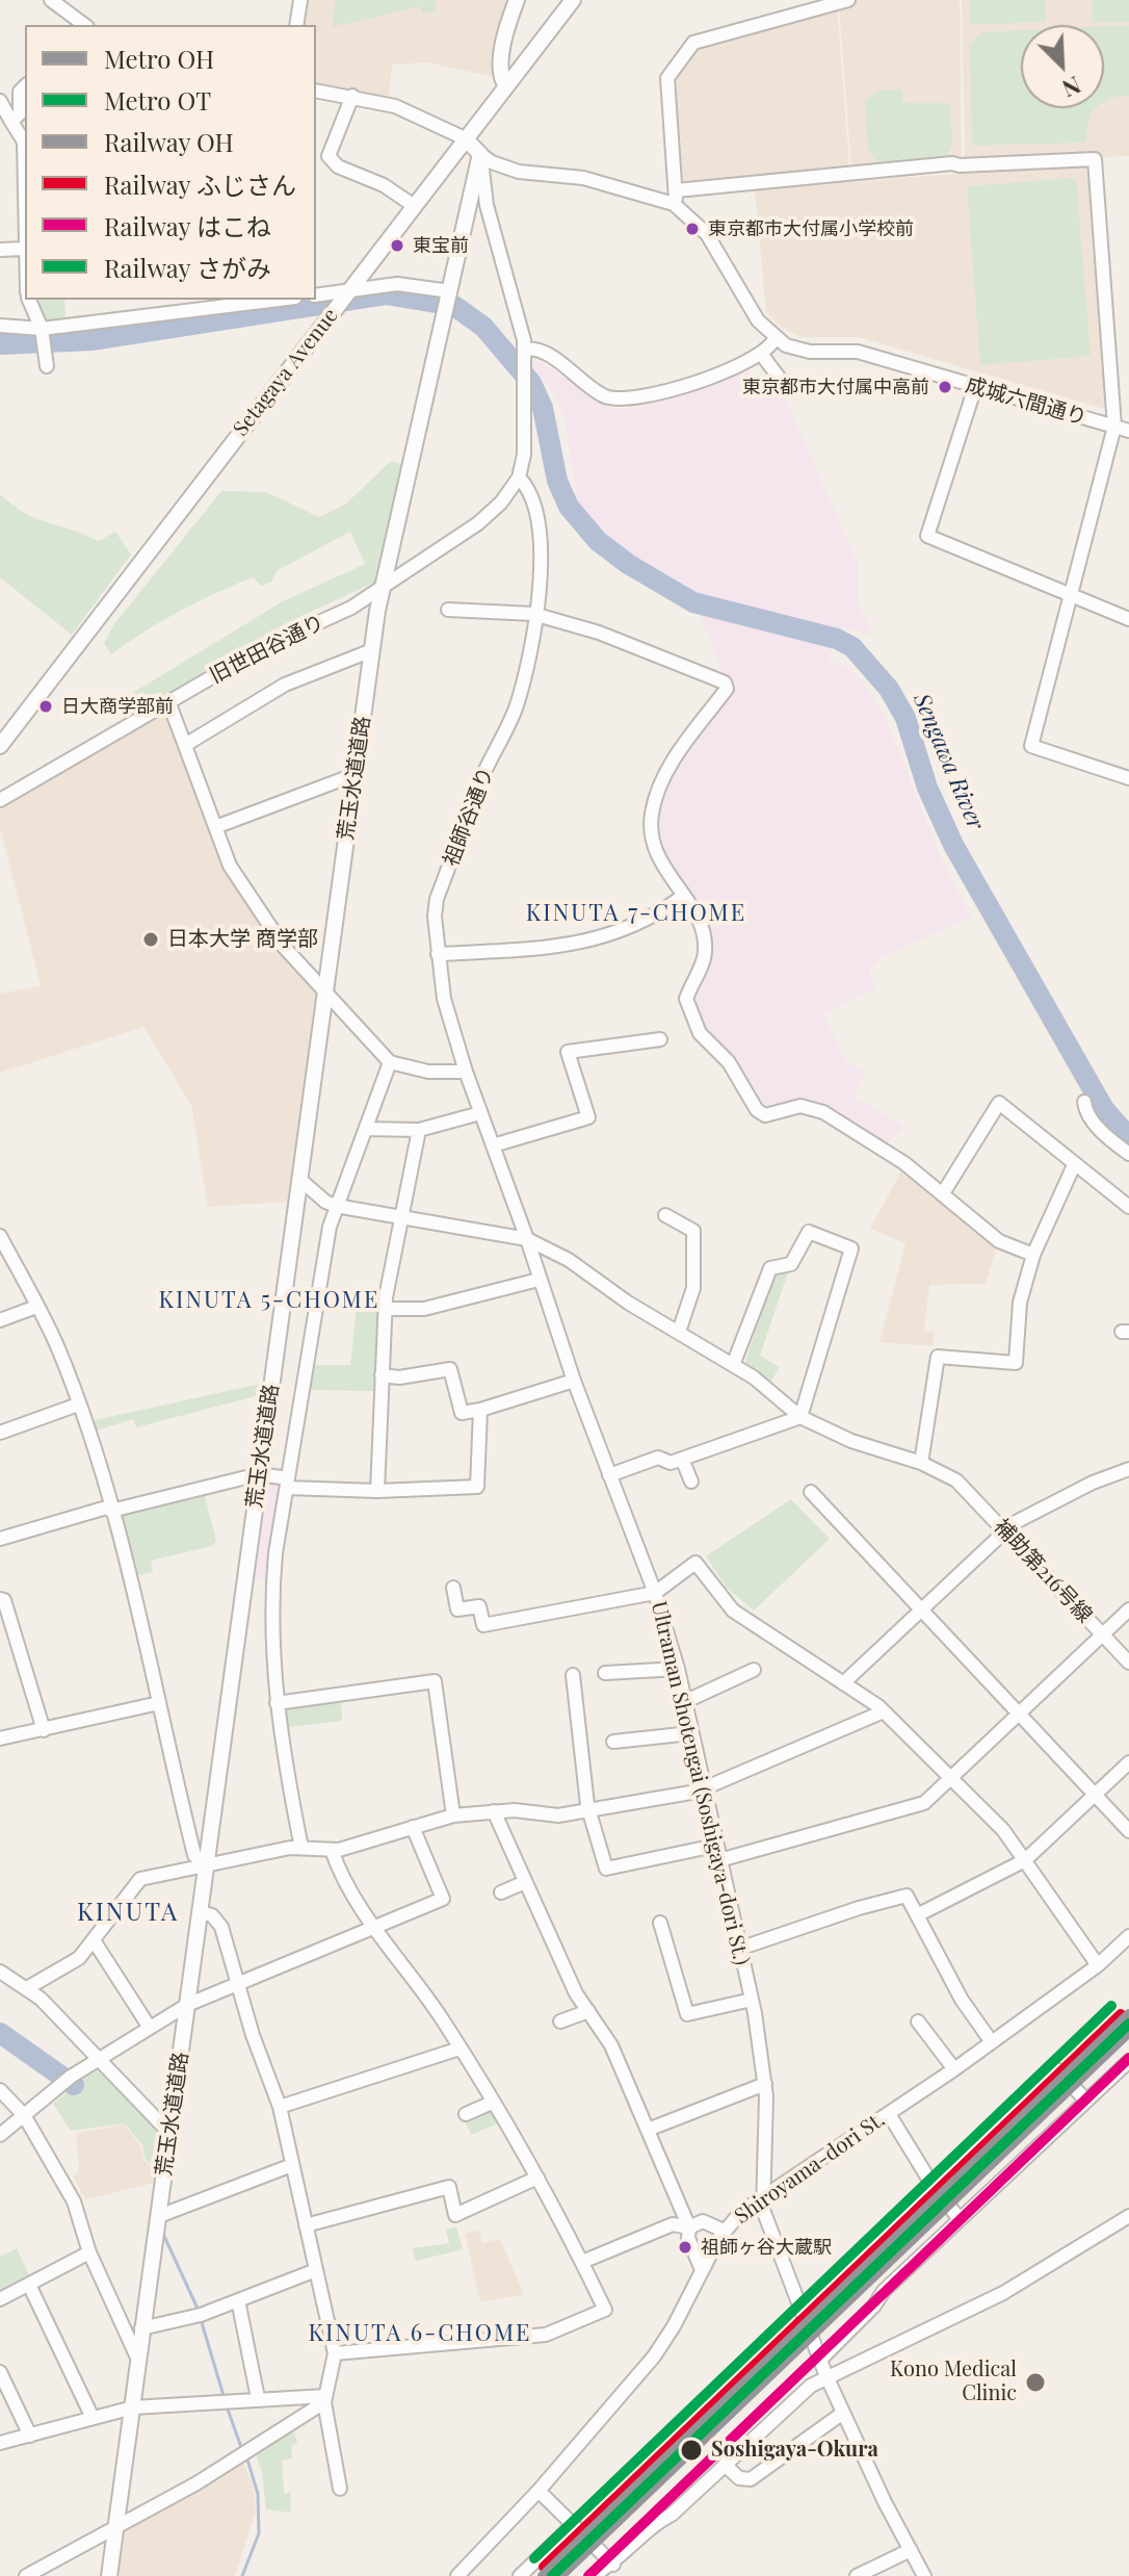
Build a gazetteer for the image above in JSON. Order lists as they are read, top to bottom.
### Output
{
  "streets": {
    "main road": ["Setagaya Avenue", "荒玉水道道路"],
    "street": [
      "成城六間通り",
      "旧世田谷通り",
      "祖師谷通り",
      "補助第216号線",
      "Ultraman Shotengai (Soshigaya-dori St.)",
      "Shiroyama-dori St."
    ]
  },
  "crossings": [
    ["旧世田谷通り", "荒玉水道道路"],
    ["旧世田谷通り", "祖師谷通り"],
    ["祖師谷通り", "補助第216号線"],
    ["祖師谷通り", "Ultraman Shotengai (Soshigaya-dori St.)"],
    ["補助第216号線", "Ultraman Shotengai (Soshigaya-dori St.)"],
    ["Ultraman Shotengai (Soshigaya-dori St.)", "Shiroyama-dori St."]
  ],
  "districts": [
    "KINUTA 7-CHOME",
    "KINUTA 5-CHOME",
    "KINUTA",
    "KINUTA 6-CHOME"
  ],
  "water": ["Sengawa River"],
  "places": [
    "東京都市大付属小学校前",
    "東宝前",
    "東京都市大付属中高前",
    "日大商学部前",
    "日本大学 商学部",
    "祖師ヶ谷大蔵駅",
    "Kono Medical Clinic",
    "Soshigaya-Okura"
  ],
  "lines": [
    "rail line さがみ",
    "metro line OH",
    "rail line ふじさん",
    "metro line OT",
    "rail line OH",
    "rail line はこね"
  ],
  "legend": [
    "Metro OH",
    "Metro OT",
    "Railway OH",
    "Railway ふじさん",
    "Railway はこね",
    "Railway さがみ"
  ],
  "north": "bottom right"
}
